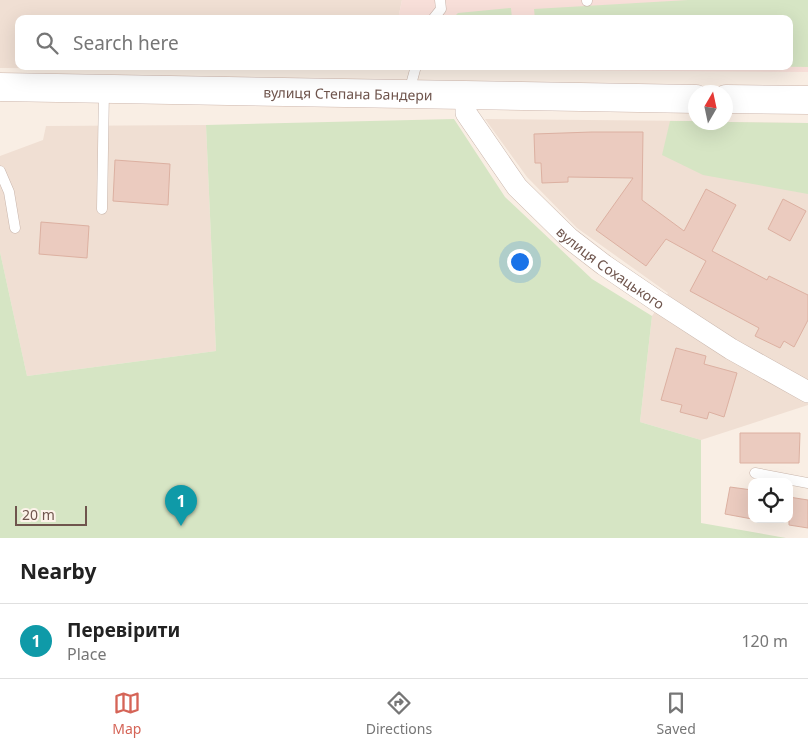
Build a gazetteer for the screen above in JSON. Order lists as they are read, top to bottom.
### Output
{
  "streets": {
    "main road": ["вулиця Степана Бандери"],
    "street": ["вулиця Сохацького"]
  },
  "crossings": [
    ["вулиця Степана Бандери", "вулиця Сохацького"]
  ],
  "scale_bar": "20 m",
  "north": "top",
  "page": {
    "search": "Search here",
    "pins": "1",
    "scale": "20 m",
    "heading": "Nearby",
    "list": [
      {
        "mark": "1",
        "name": "Перевірити",
        "note": "Place",
        "value": "120 m"
      }
    ],
    "nav": ["Map", "Directions", "Saved"]
  }
}
